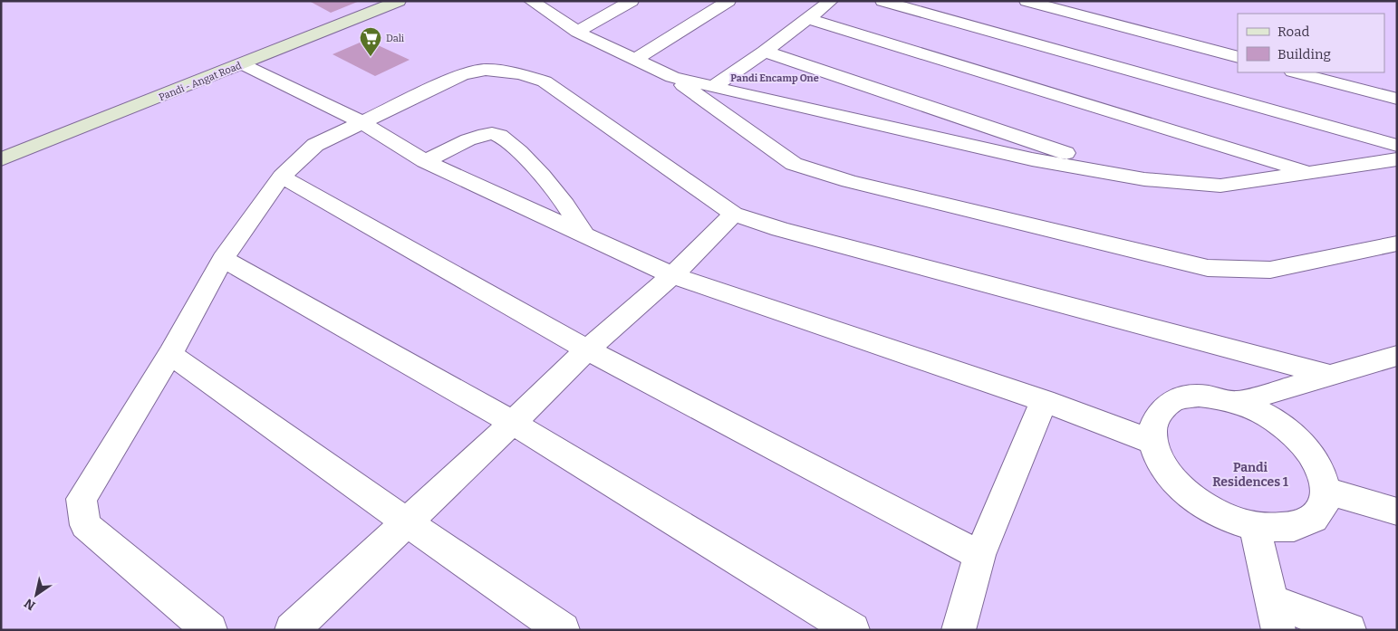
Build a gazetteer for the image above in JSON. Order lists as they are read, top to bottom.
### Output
{
  "streets": {
    "main road": ["Pandi - Angat Road"]
  },
  "districts": ["Pandi Encamp One", "Pandi Residences 1"],
  "places": {
    "supermarket": ["Dali"]
  },
  "legend": ["Road", "Building"],
  "north": "bottom left"
}
